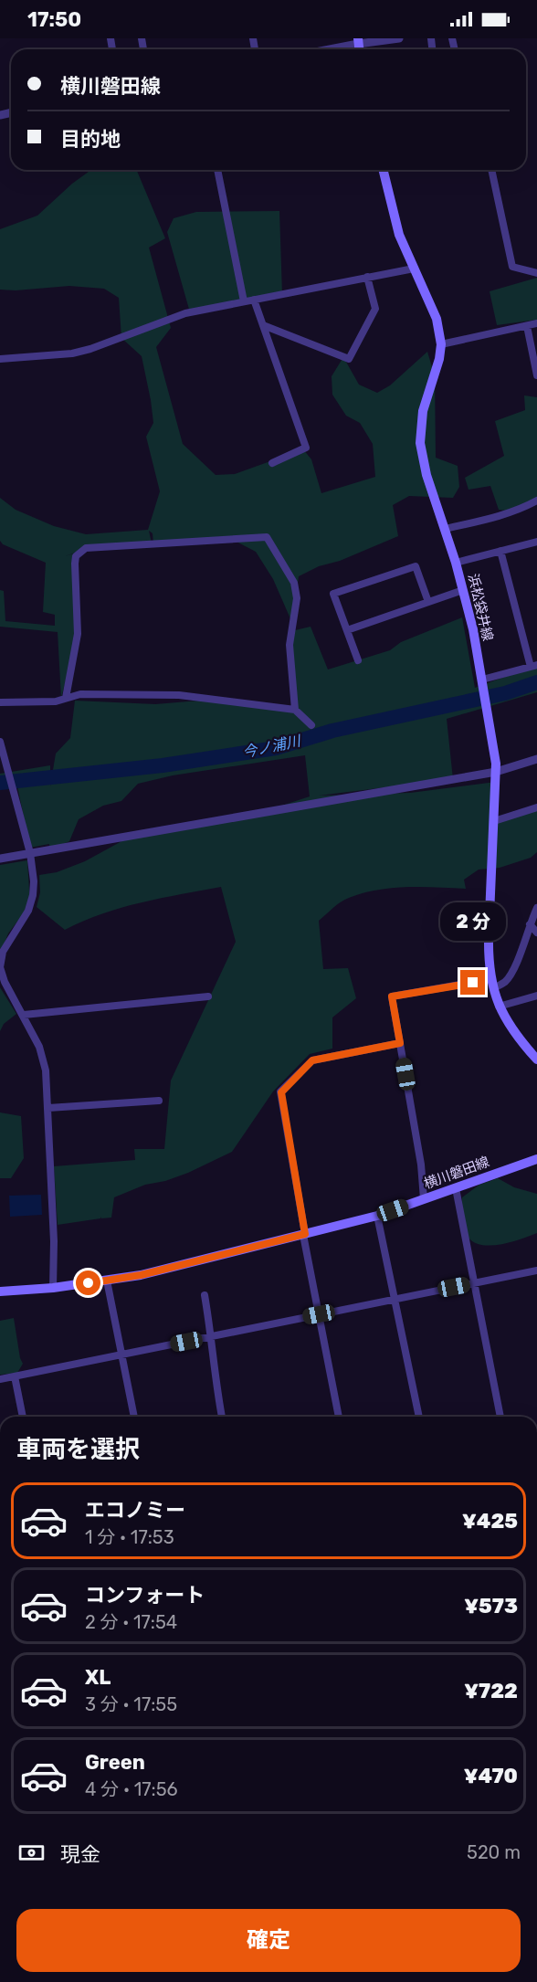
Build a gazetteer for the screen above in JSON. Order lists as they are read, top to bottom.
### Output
{
  "streets": {
    "main road": ["浜松袋井線", "横川磐田線"]
  },
  "water": ["今ノ浦川"],
  "page": {
    "status": "17:50",
    "banner": ["横川磐田線", "目的地"],
    "bubble": "2 分",
    "heading": "車両を選択",
    "list": [
      {
        "name": "エコノミー",
        "note": "1 分 · 17:53",
        "value": "¥425"
      },
      {
        "name": "コンフォート",
        "note": "2 分 · 17:54",
        "value": "¥573"
      },
      {
        "name": "XL",
        "note": "3 分 · 17:55",
        "value": "¥722"
      },
      {
        "name": "Green",
        "note": "4 分 · 17:56",
        "value": "¥470"
      }
    ],
    "pay": ["現金", "520 m"],
    "buttons": "確定"
  }
}
